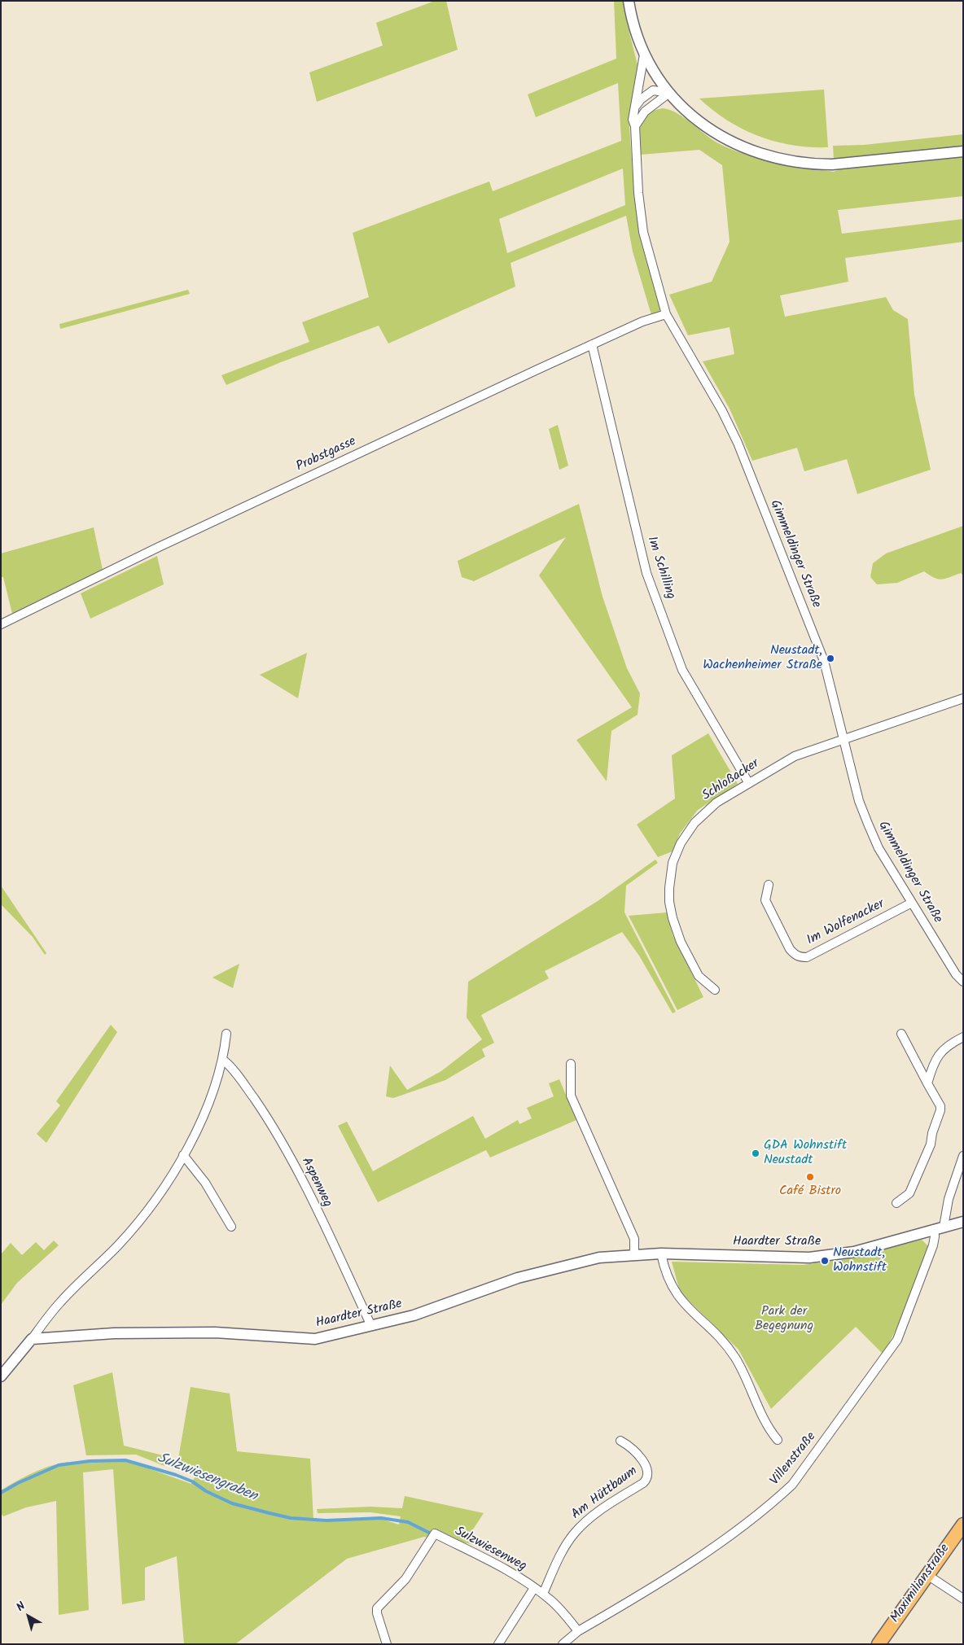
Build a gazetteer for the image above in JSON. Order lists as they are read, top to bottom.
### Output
{
  "streets": {
    "main road": ["Maximilianstraße"],
    "street": [
      "Probstgasse",
      "Gimmeldinger Straße",
      "Im Schilling",
      "Schloßacker",
      "Im Wolfenacker",
      "Aspenweg",
      "Haardter Straße",
      "Villenstraße",
      "Am Hüttbaum",
      "Sulzwiesenweg"
    ]
  },
  "crossings": [
    ["Probstgasse", "Gimmeldinger Straße"],
    ["Probstgasse", "Im Schilling"],
    ["Gimmeldinger Straße", "Schloßacker"],
    ["Gimmeldinger Straße", "Im Wolfenacker"],
    ["Im Schilling", "Schloßacker"],
    ["Aspenweg", "Haardter Straße"],
    ["Haardter Straße", "Villenstraße"],
    ["Villenstraße", "Sulzwiesenweg"],
    ["Am Hüttbaum", "Sulzwiesenweg"]
  ],
  "water": ["Sulzwiesengraben"],
  "parks": ["Park der Begegnung"],
  "places": [
    "Neustadt, Wachenheimer Straße",
    "GDA Wohnstift Neustadt",
    "Café Bistro",
    "Neustadt, Wohnstift"
  ],
  "north": "top left"
}
